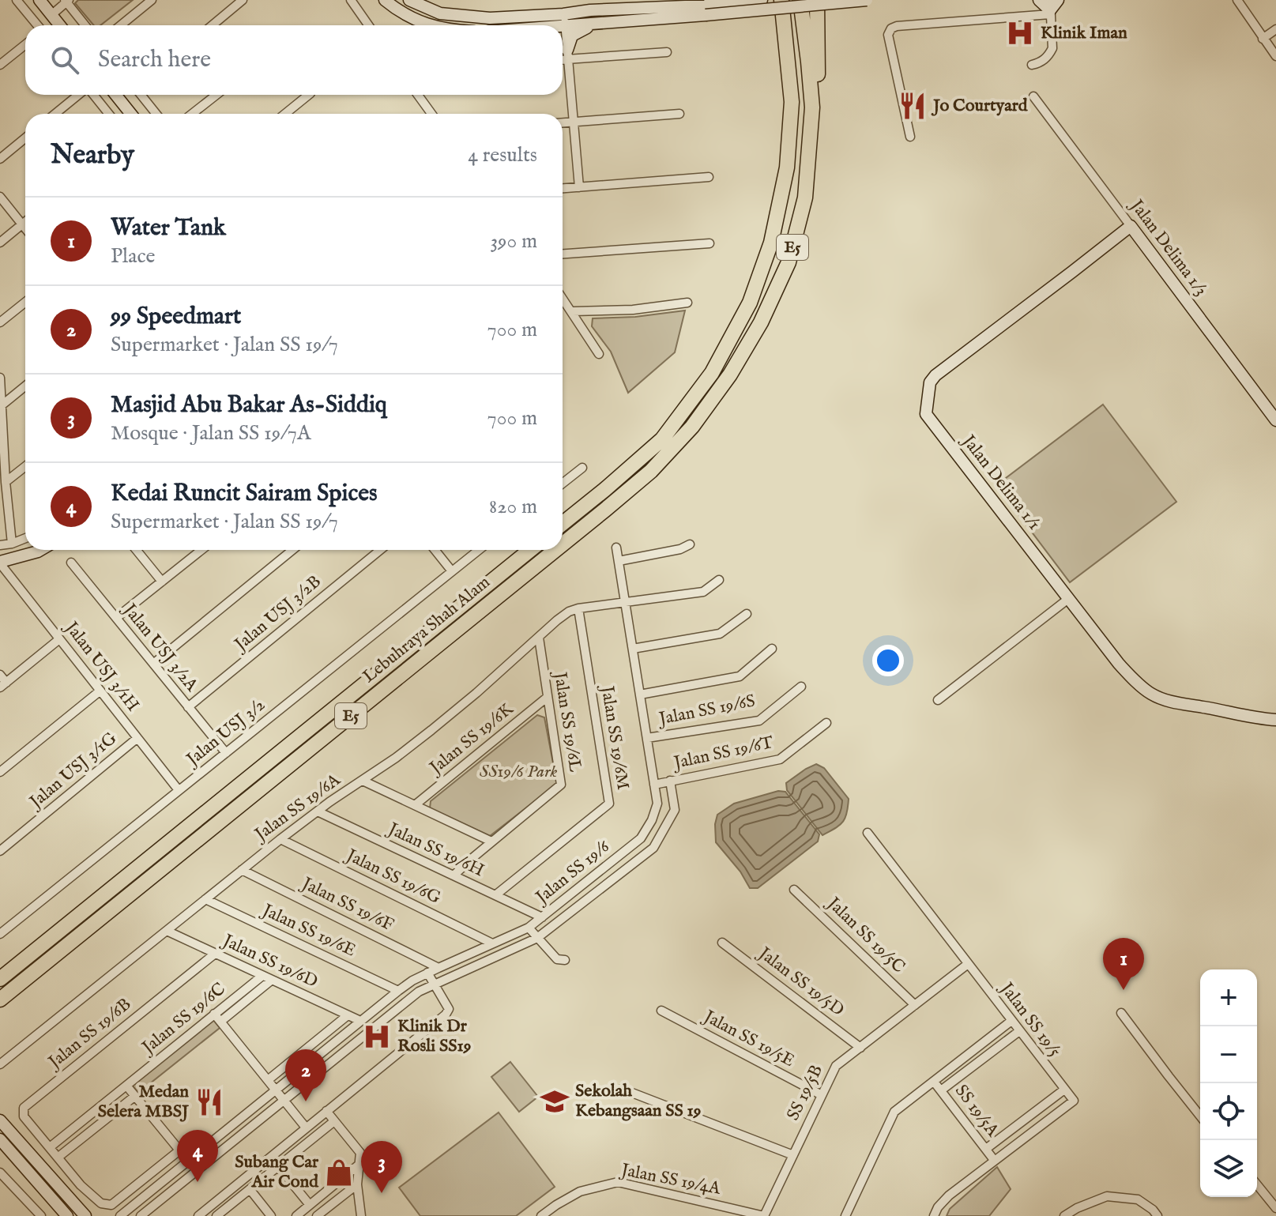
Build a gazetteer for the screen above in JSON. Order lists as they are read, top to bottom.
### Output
{
  "streets": {
    "highway": ["E5", "Lebuhraya Shah Alam"],
    "street": [
      "Jalan Delima 1/3",
      "Jalan Delima 1/1",
      "Jalan USJ 3/2B",
      "Jalan USJ 3/2A",
      "Jalan USJ 3/1H",
      "Jalan SS 19/6S",
      "Jalan SS 19/6L",
      "Jalan USJ 3/2",
      "Jalan SS 19/6M",
      "Jalan SS 19/6K",
      "Jalan SS 19/6T",
      "Jalan USJ 3/1G",
      "Jalan SS 19/6A",
      "Jalan SS 19/6H",
      "Jalan SS 19/6",
      "Jalan SS 19/6G",
      "Jalan SS 19/6F",
      "Jalan SS 19/6E",
      "Jalan SS 19/5C",
      "Jalan SS 19/6D",
      "Jalan SS 19/5D",
      "Jalan SS 19/6C",
      "Jalan SS 19/5",
      "Jalan SS 19/6B",
      "Jalan SS 19/5E",
      "SS 19/5B",
      "SS 19/5A",
      "Jalan SS 19/4A"
    ]
  },
  "crossings": [
    ["Jalan Delima 1/3", "Jalan Delima 1/1"],
    ["Jalan USJ 3/2B", "Jalan USJ 3/2A"],
    ["Jalan USJ 3/2A", "Jalan USJ 3/2"],
    ["Jalan USJ 3/1H", "Jalan USJ 3/2"],
    ["Jalan USJ 3/1H", "Jalan USJ 3/1G"],
    ["Jalan SS 19/6S", "Jalan SS 19/6"],
    ["Jalan SS 19/6L", "Jalan SS 19/6K"],
    ["Jalan SS 19/6L", "Jalan SS 19/6A"],
    ["Jalan SS 19/6L", "Jalan SS 19/6H"],
    ["Jalan SS 19/6M", "Jalan SS 19/6A"],
    ["Jalan SS 19/6M", "Jalan SS 19/6H"],
    ["Jalan SS 19/6T", "Jalan SS 19/6"],
    ["Jalan SS 19/6A", "Jalan SS 19/6H"],
    ["Jalan SS 19/6A", "Jalan SS 19/6"],
    ["Jalan SS 19/6A", "Jalan SS 19/6G"],
    ["Jalan SS 19/6A", "Jalan SS 19/6F"],
    ["Jalan SS 19/6A", "Jalan SS 19/6E"],
    ["Jalan SS 19/6A", "Jalan SS 19/6D"],
    ["Jalan SS 19/6H", "Jalan SS 19/6"],
    ["Jalan SS 19/6", "Jalan SS 19/6G"],
    ["Jalan SS 19/6", "Jalan SS 19/6F"],
    ["Jalan SS 19/6", "Jalan SS 19/6E"],
    ["Jalan SS 19/6", "Jalan SS 19/6D"],
    ["Jalan SS 19/5C", "SS 19/5B"],
    ["Jalan SS 19/6D", "Jalan SS 19/6C"],
    ["Jalan SS 19/6D", "Jalan SS 19/6B"],
    ["Jalan SS 19/5D", "SS 19/5B"],
    ["Jalan SS 19/6C", "Jalan SS 19/6B"],
    ["Jalan SS 19/5", "SS 19/5B"],
    ["Jalan SS 19/5E", "SS 19/5B"],
    ["SS 19/5B", "Jalan SS 19/4A"]
  ],
  "parks": ["SS19/6 Park"],
  "places": {
    "hospital": ["Klinik Iman", "Klinik Dr Rosli SS19"],
    "restaurant": ["Jo Courtyard", "Medan Selera MBSJ"],
    "school or university": ["Sekolah Kebangsaan SS 19"],
    "shop": ["Subang Car Air Cond"]
  },
  "page": {
    "search": "Search here",
    "heading": ["Nearby", "4 results"],
    "list": [
      {
        "mark": "1",
        "name": "Water Tank",
        "note": "Place",
        "value": "390 m"
      },
      {
        "mark": "2",
        "name": "99 Speedmart",
        "note": "Supermarket · Jalan SS 19/7",
        "value": "700 m"
      },
      {
        "mark": "3",
        "name": "Masjid Abu Bakar As-Siddiq",
        "note": "Mosque · Jalan SS 19/7A",
        "value": "700 m"
      },
      {
        "mark": "4",
        "name": "Kedai Runcit Sairam Spices",
        "note": "Supermarket · Jalan SS 19/7",
        "value": "820 m"
      }
    ],
    "pins": [
      "1",
      "2",
      "4",
      "3"
    ],
    "map_buttons": ["+", "−"]
  }
}
